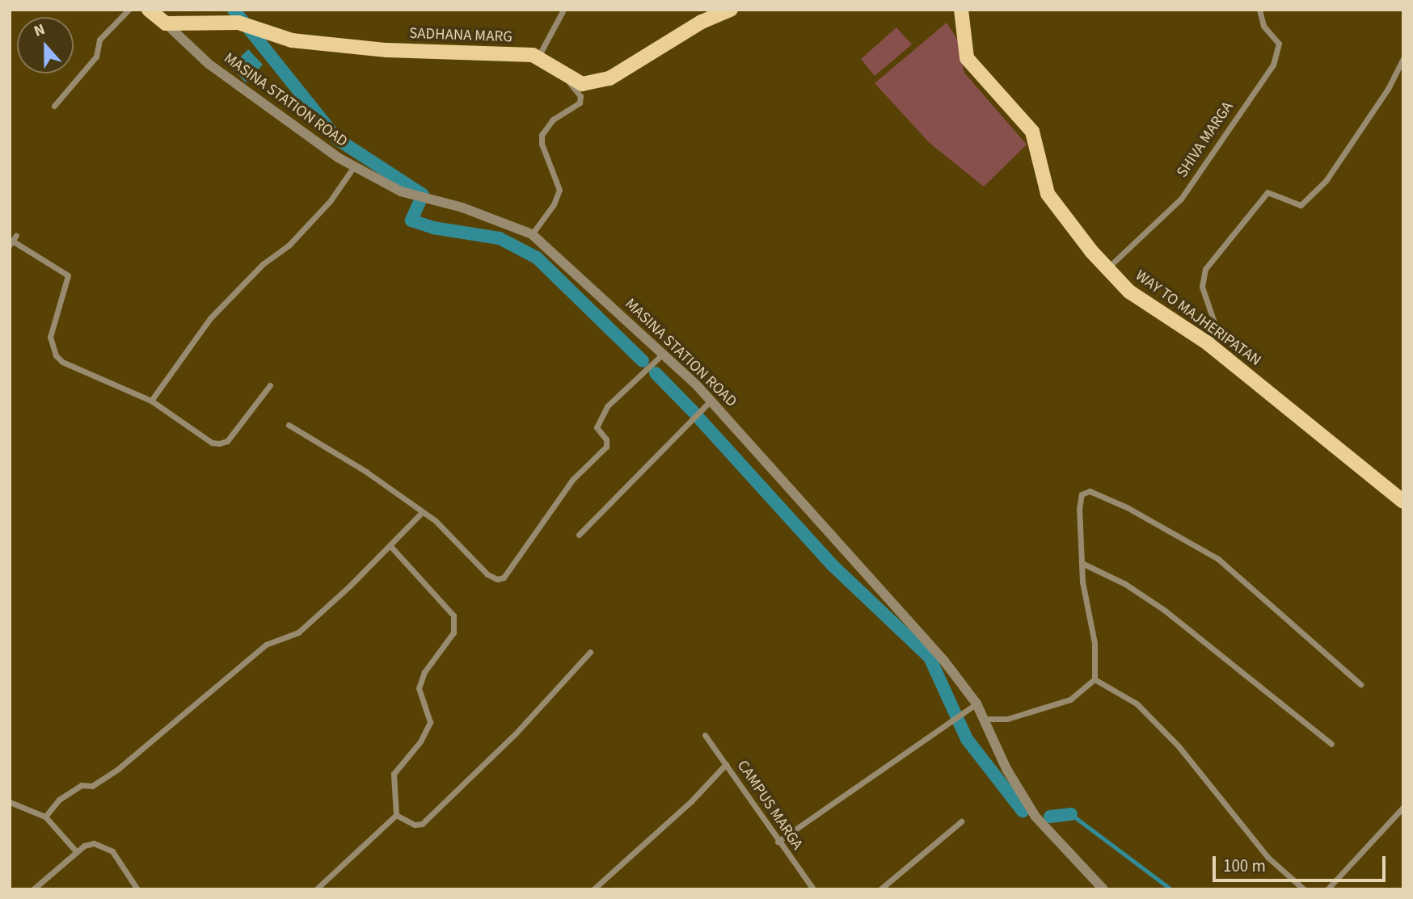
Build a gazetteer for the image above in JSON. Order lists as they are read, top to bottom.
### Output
{
  "streets": {
    "main road": ["SADHANA MARG", "WAY TO MAJHERIPATAN"],
    "street": ["MASINA STATION ROAD", "SHIVA MARGA", "CAMPUS MARGA"]
  },
  "crossings": [
    ["SADHANA MARG", "MASINA STATION ROAD"],
    ["SHIVA MARGA", "WAY TO MAJHERIPATAN"]
  ],
  "scale_bar": "100 m",
  "north": "top"
}
